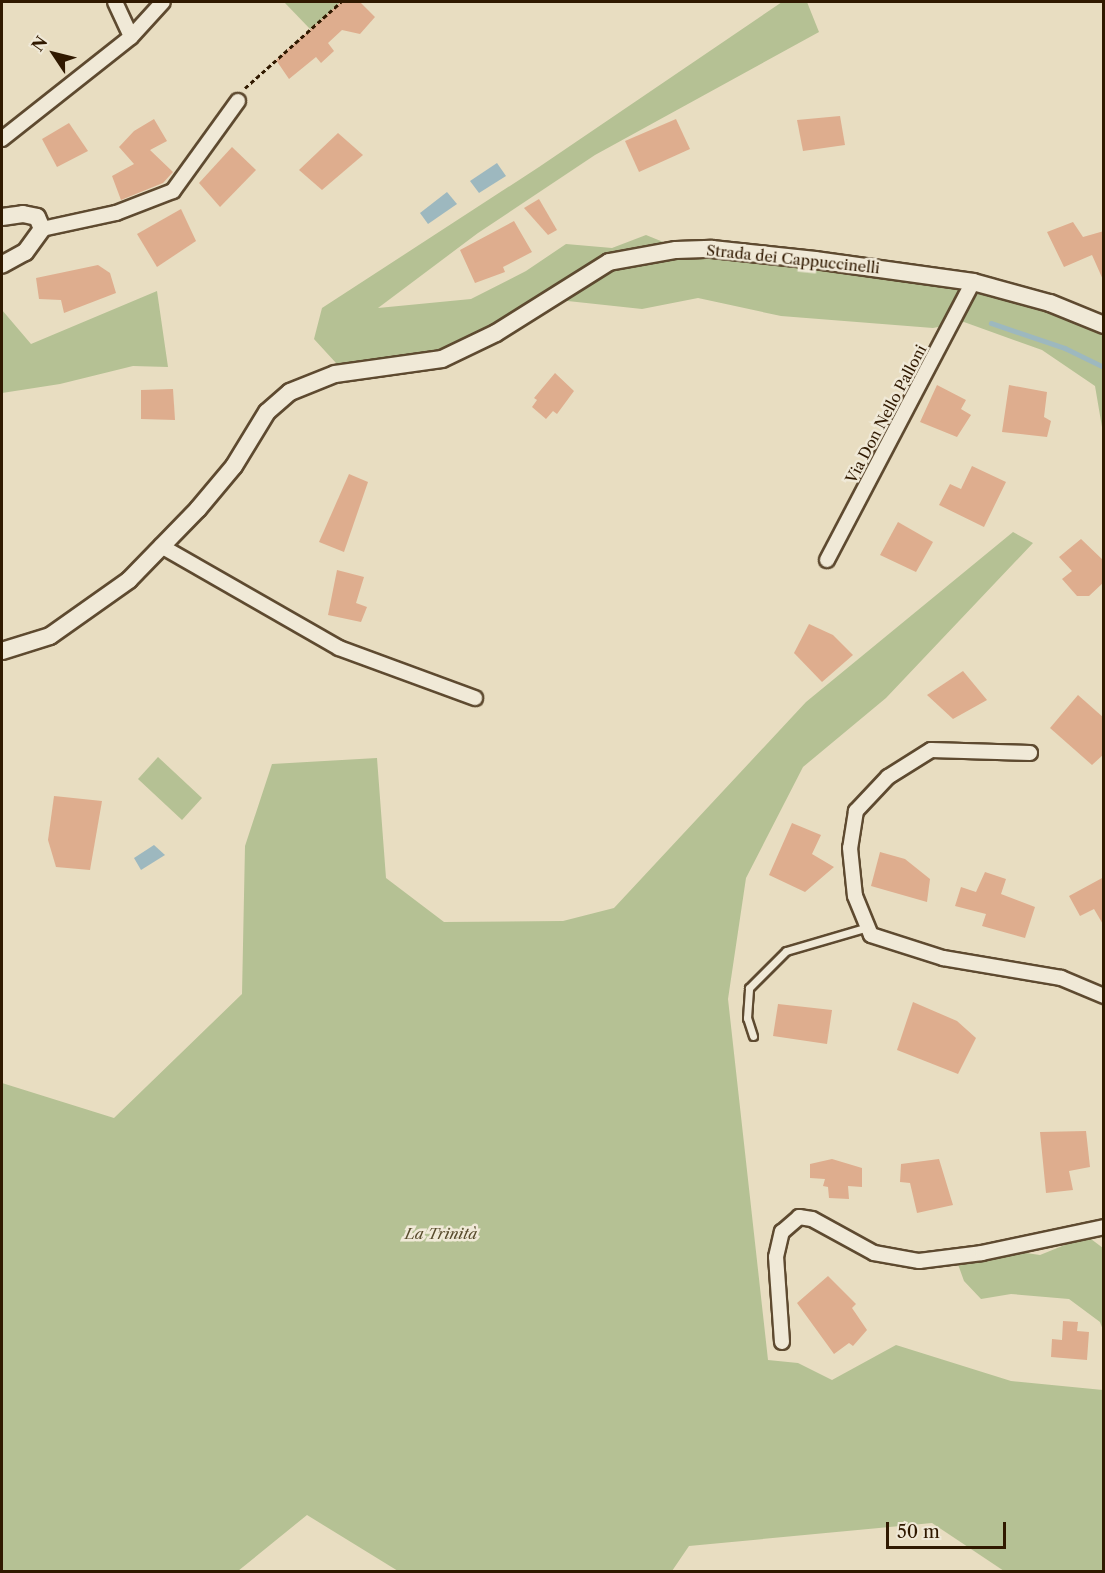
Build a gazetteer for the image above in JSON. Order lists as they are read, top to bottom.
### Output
{
  "streets": {
    "street": ["Strada dei Cappuccinelli", "Via Don Nello Palloni"]
  },
  "crossings": [
    ["Strada dei Cappuccinelli", "Via Don Nello Palloni"]
  ],
  "parks": ["La Trinità"],
  "scale_bar": "50 m",
  "north": "top left"
}
